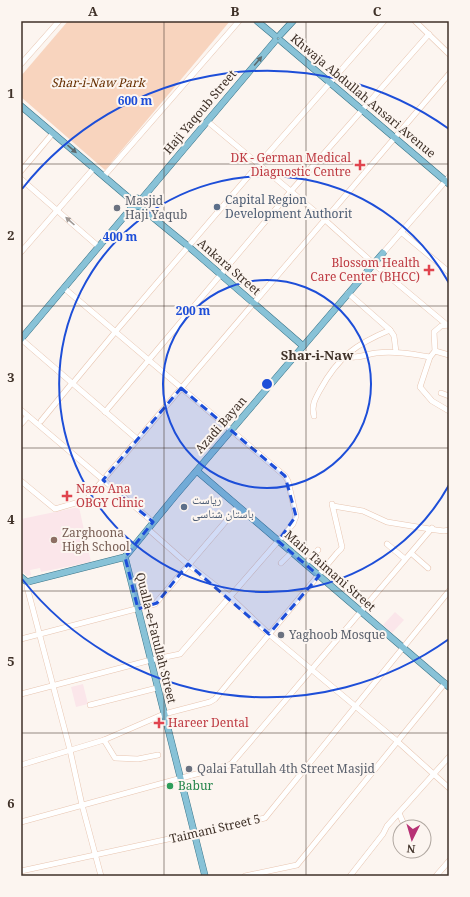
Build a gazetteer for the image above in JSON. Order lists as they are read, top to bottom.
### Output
{
  "streets": {
    "main road": [
      "Khwaja Abdullah Ansari Avenue",
      "Haji Yaqoub Street",
      "Ankara Street",
      "Azadi Bayan",
      "Main Taimani Street",
      "Qualla-e-Fatullah Street"
    ],
    "street": ["Taimani Street 5"]
  },
  "crossings": [
    ["Khwaja Abdullah Ansari Avenue", "Haji Yaqoub Street"],
    ["Haji Yaqoub Street", "Ankara Street"],
    ["Ankara Street", "Azadi Bayan"],
    ["Azadi Bayan", "Main Taimani Street"],
    ["Azadi Bayan", "Qualla-e-Fatullah Street"],
    ["Main Taimani Street", "Taimani Street 5"],
    ["Qualla-e-Fatullah Street", "Taimani Street 5"]
  ],
  "districts": ["Shar-i-Naw"],
  "parks": ["Shar-i-Naw Park"],
  "places": {
    "health": [
      "DK - German Medical Diagnostic Centre",
      "Blossom Health Care Center (BHCC)",
      "Nazo Ana OBGY Clinic",
      "Hareer Dental"
    ],
    "other": [
      "Capital Region Development Authorit",
      "Masjid Haji Yaqub",
      "ریاست باستان شناسی",
      "Zarghoona High School",
      "Yaghoob Mosque",
      "Qalai Fatullah 4th Street Masjid",
      "Babur"
    ]
  },
  "north": "bottom",
  "grid": {
    "columns": ["A", "B", "C"],
    "rows": [
      "1",
      "2",
      "3",
      "4",
      "5",
      "6"
    ]
  },
  "rings": ["600 m", "400 m", "200 m"]
}
